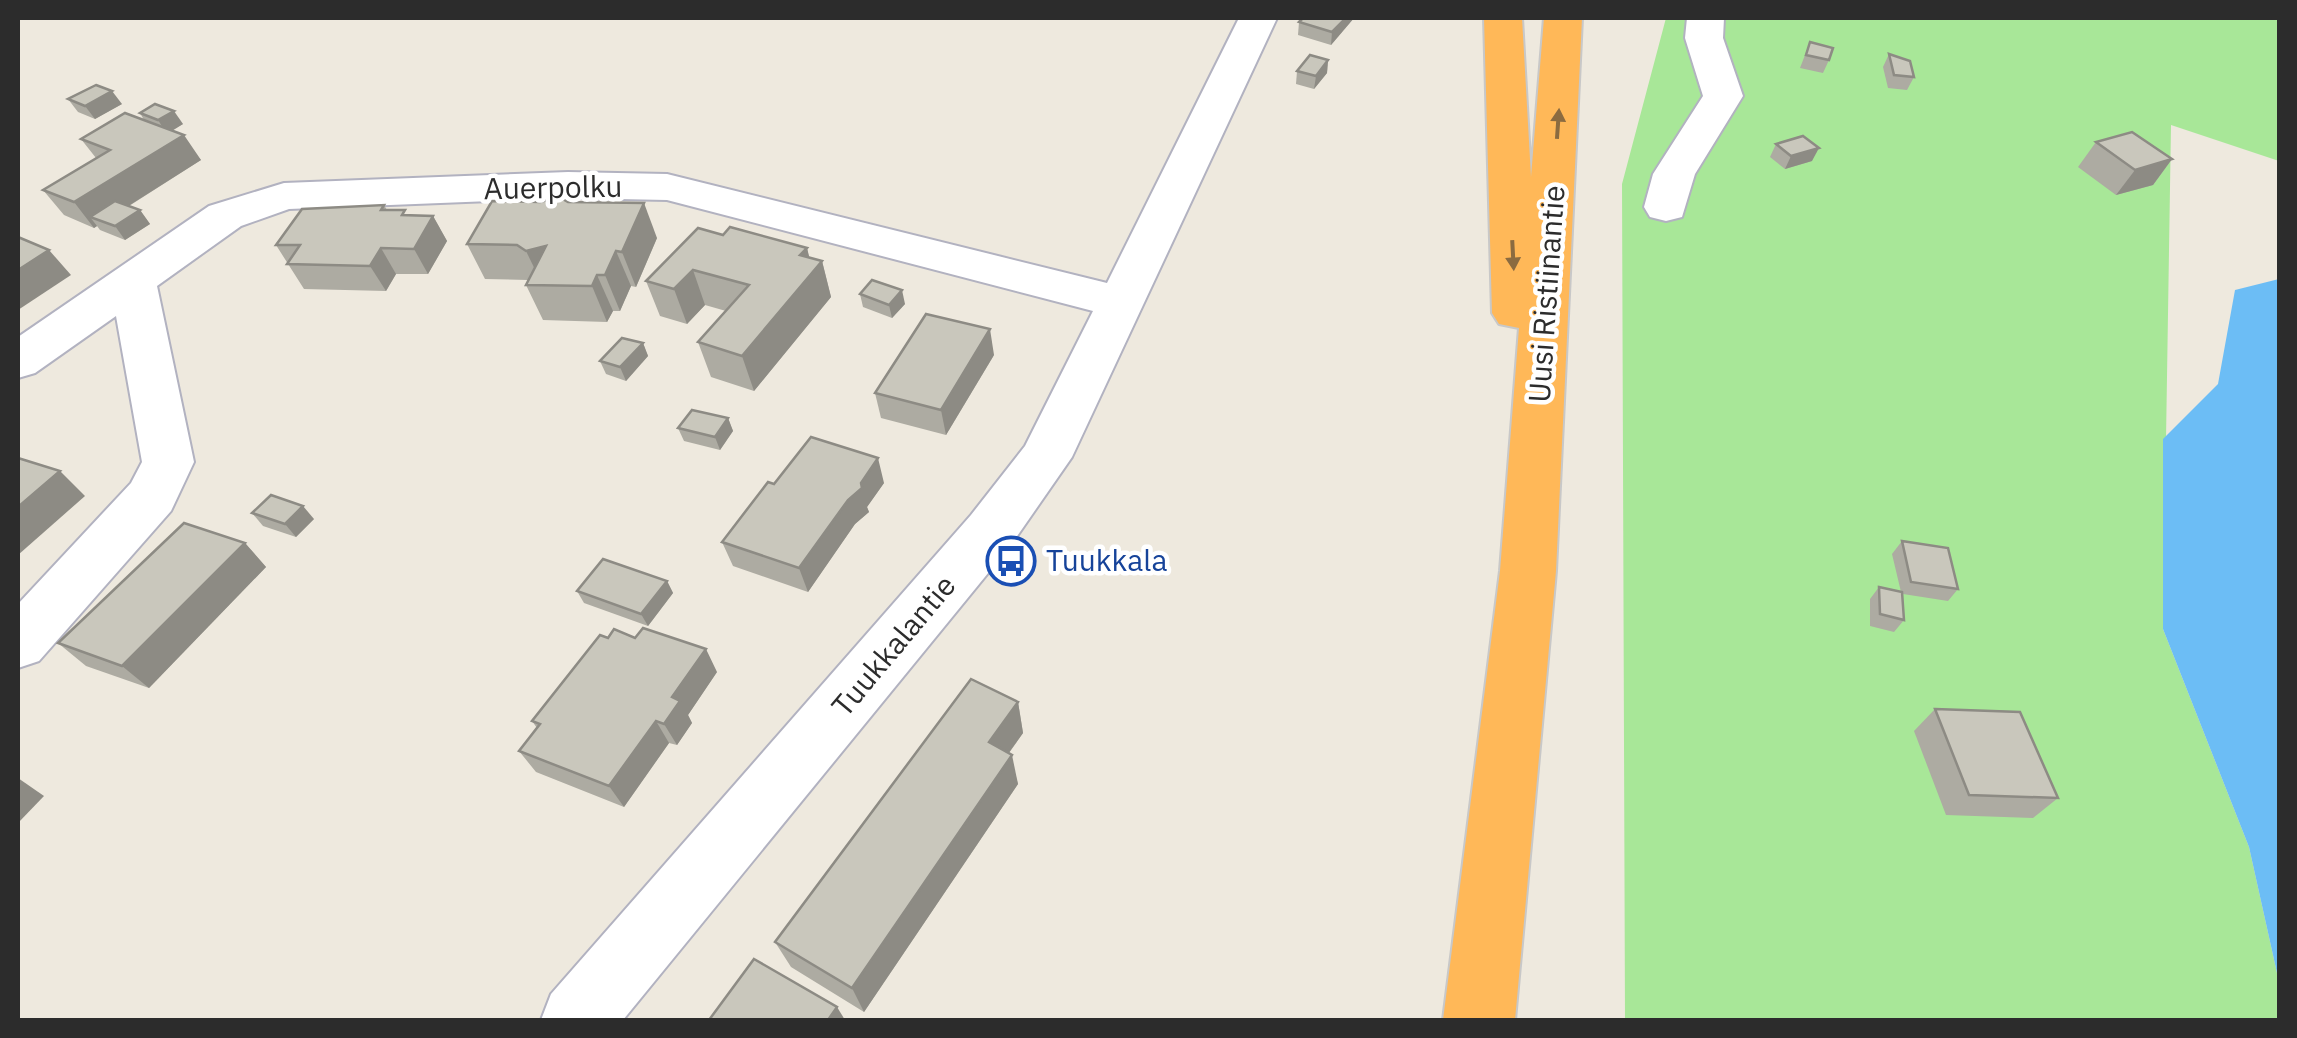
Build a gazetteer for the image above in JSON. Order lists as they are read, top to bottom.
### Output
{
  "streets": {
    "highway": ["Uusi Ristiinantie"],
    "street": ["Auerpolku", "Tuukkalantie"]
  },
  "crossings": [
    ["Auerpolku", "Tuukkalantie"]
  ],
  "places": {
    "bus stop": ["Tuukkala"]
  }
}
